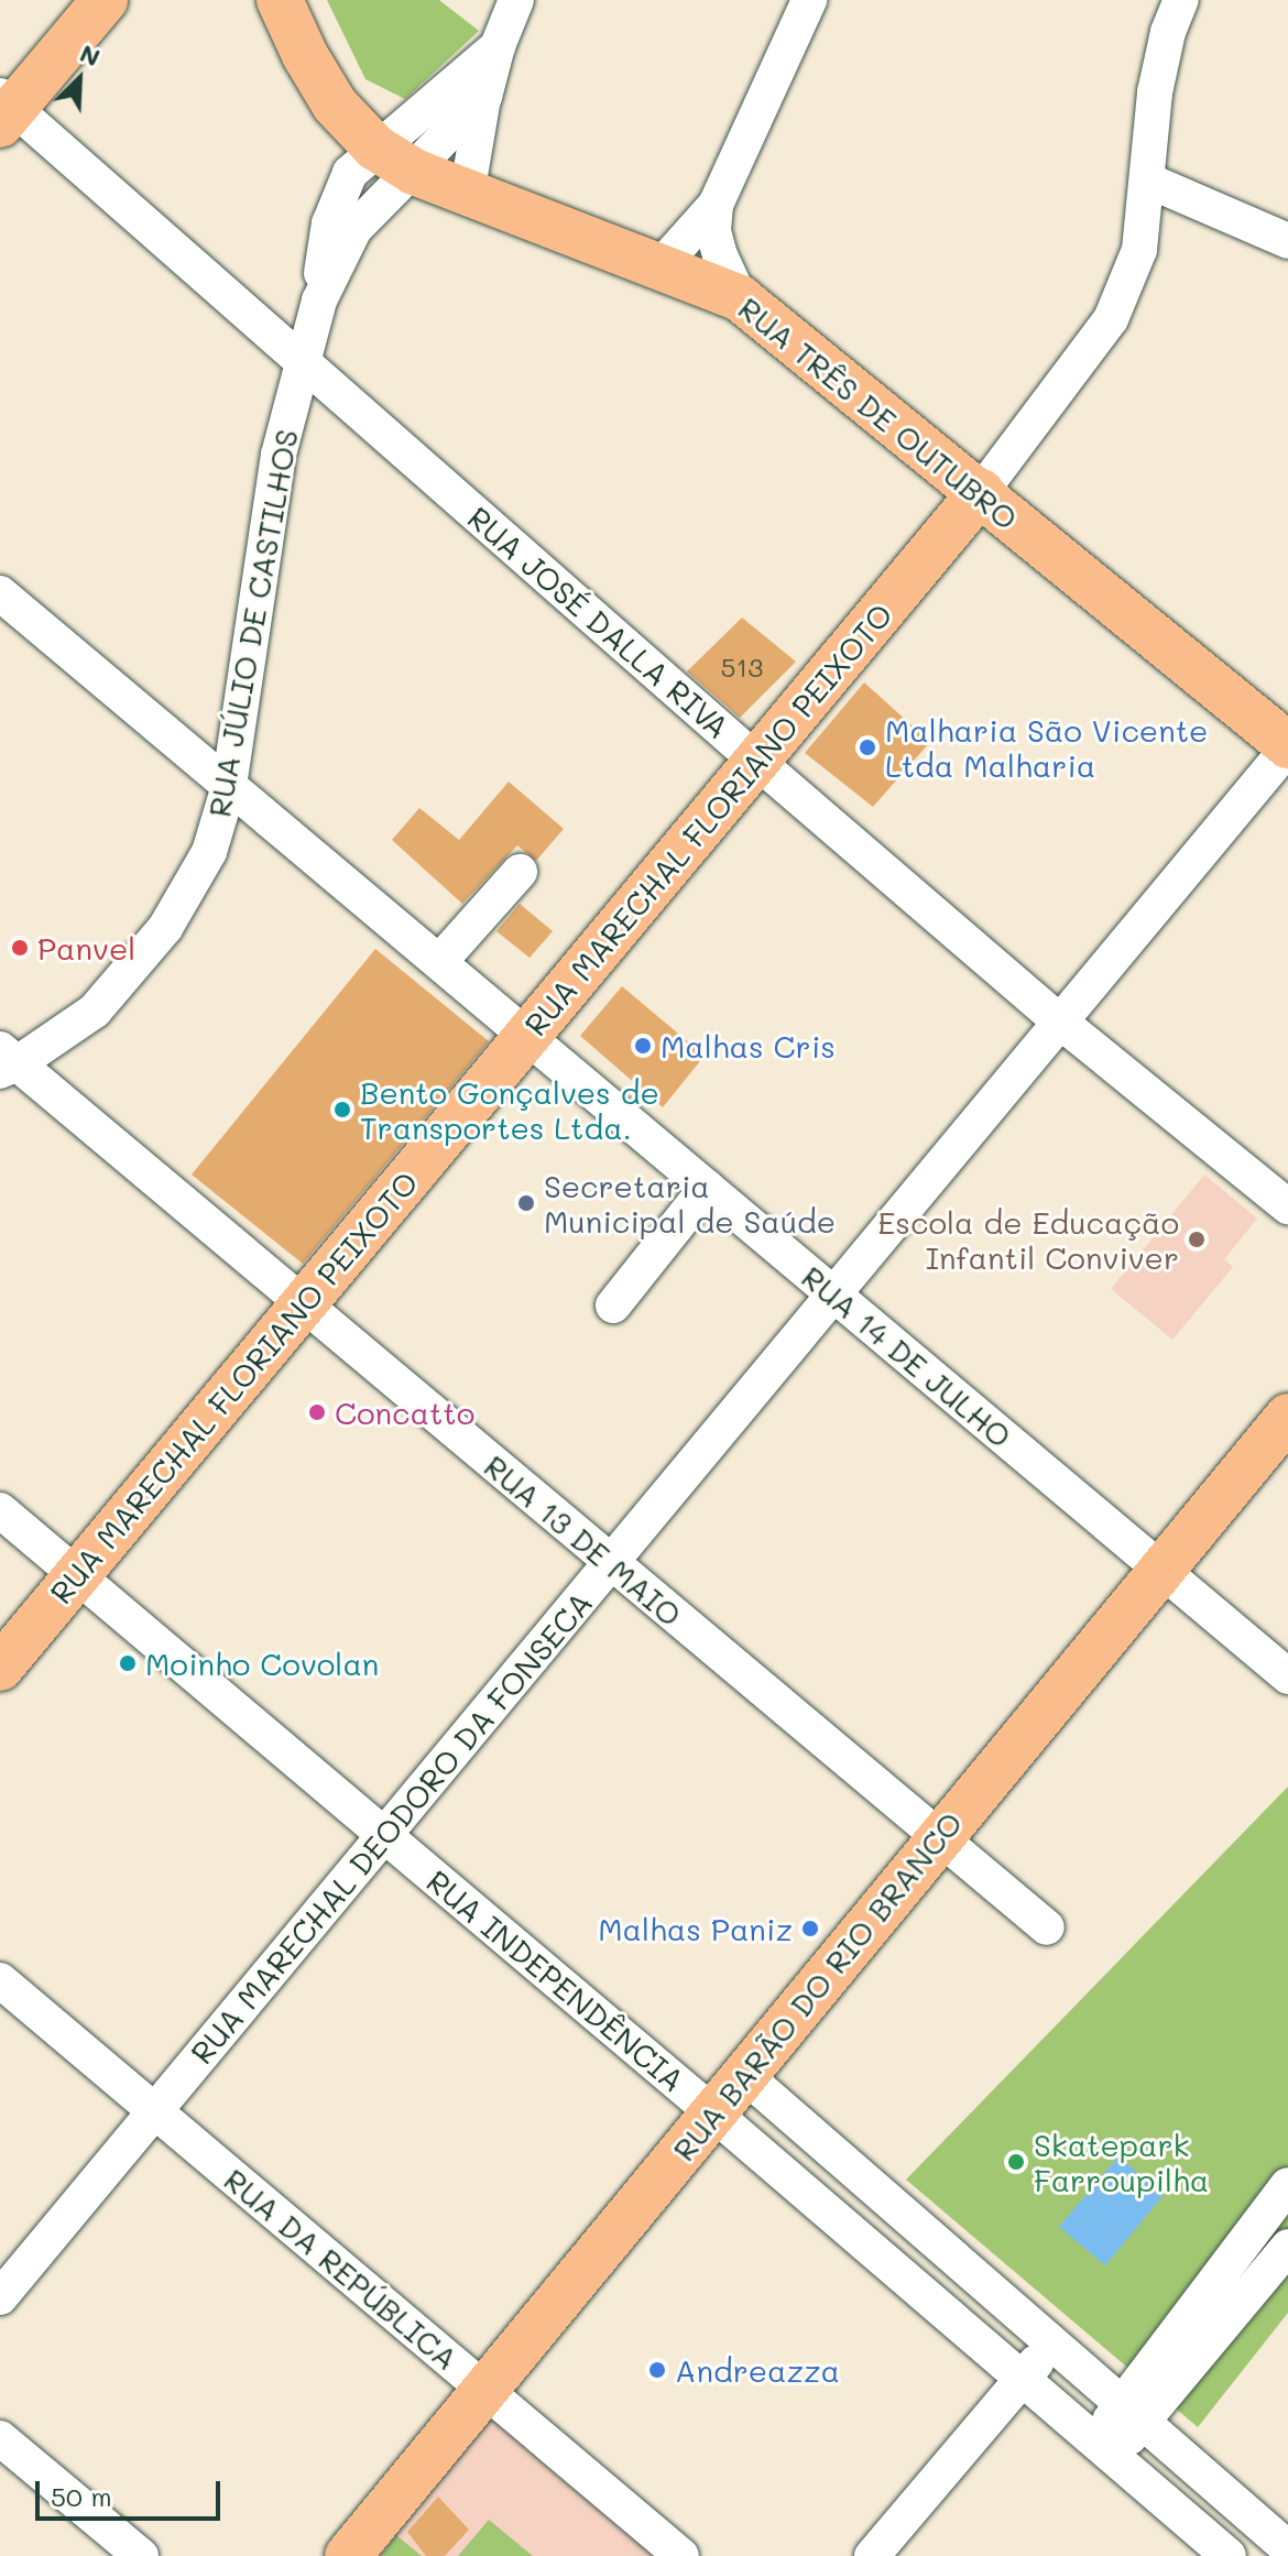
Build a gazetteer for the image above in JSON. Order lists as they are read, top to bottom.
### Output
{
  "streets": {
    "main road": ["RUA TRÊS DE OUTUBRO", "RUA MARECHAL FLORIANO PEIXOTO", "RUA BARÃO DO RIO BRANCO"],
    "street": [
      "RUA JOSÉ DALLA RIVA",
      "RUA JÚLIO DE CASTILHOS",
      "RUA 14 DE JULHO",
      "RUA 13 DE MAIO",
      "RUA MARECHAL DEODORO DA FONSECA",
      "RUA INDEPENDÊNCIA",
      "RUA DA REPÚBLICA"
    ]
  },
  "crossings": [
    ["RUA TRÊS DE OUTUBRO", "RUA JÚLIO DE CASTILHOS"],
    ["RUA TRÊS DE OUTUBRO", "RUA MARECHAL FLORIANO PEIXOTO"],
    ["RUA TRÊS DE OUTUBRO", "RUA MARECHAL DEODORO DA FONSECA"],
    ["RUA JOSÉ DALLA RIVA", "RUA JÚLIO DE CASTILHOS"],
    ["RUA JOSÉ DALLA RIVA", "RUA MARECHAL FLORIANO PEIXOTO"],
    ["RUA JOSÉ DALLA RIVA", "RUA MARECHAL DEODORO DA FONSECA"],
    ["RUA JÚLIO DE CASTILHOS", "RUA 14 DE JULHO"],
    ["RUA JÚLIO DE CASTILHOS", "RUA 13 DE MAIO"],
    ["RUA MARECHAL FLORIANO PEIXOTO", "RUA 14 DE JULHO"],
    ["RUA MARECHAL FLORIANO PEIXOTO", "RUA 13 DE MAIO"],
    ["RUA MARECHAL FLORIANO PEIXOTO", "RUA INDEPENDÊNCIA"],
    ["RUA 14 DE JULHO", "RUA MARECHAL DEODORO DA FONSECA"],
    ["RUA 14 DE JULHO", "RUA BARÃO DO RIO BRANCO"],
    ["RUA 13 DE MAIO", "RUA MARECHAL DEODORO DA FONSECA"],
    ["RUA 13 DE MAIO", "RUA BARÃO DO RIO BRANCO"],
    ["RUA MARECHAL DEODORO DA FONSECA", "RUA INDEPENDÊNCIA"],
    ["RUA MARECHAL DEODORO DA FONSECA", "RUA DA REPÚBLICA"],
    ["RUA INDEPENDÊNCIA", "RUA BARÃO DO RIO BRANCO"],
    ["RUA BARÃO DO RIO BRANCO", "RUA DA REPÚBLICA"]
  ],
  "places": [
    "Malharia São Vicente Ltda Malharia",
    "Panvel",
    "Malhas Cris",
    "Bento Gonçalves de Transportes Ltda.",
    "Secretaria Municipal de Saúde",
    "Escola de Educação Infantil Conviver",
    "Concatto",
    "Moinho Covolan",
    "Malhas Paniz",
    "Skatepark Farroupilha",
    "Andreazza"
  ],
  "house_numbers": ["513"],
  "scale_bar": "50 m",
  "north": "top right"
}
